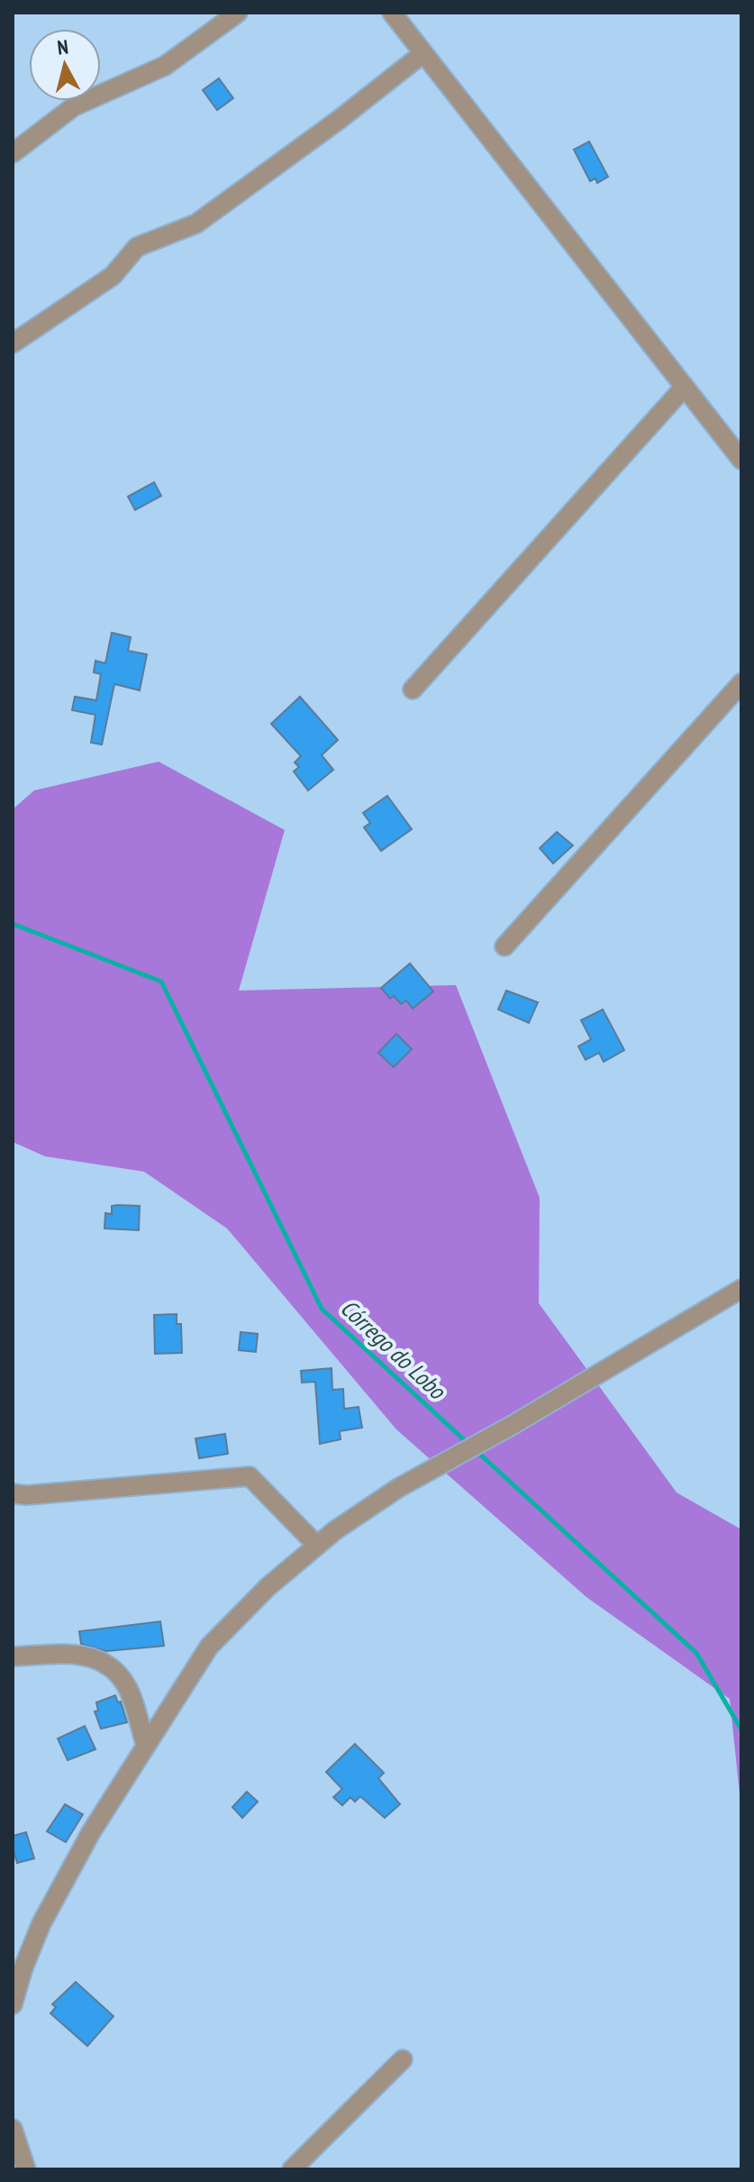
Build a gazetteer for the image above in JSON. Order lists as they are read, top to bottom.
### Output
{
  "water": ["Córrego do Lobo"],
  "north": "top"
}
